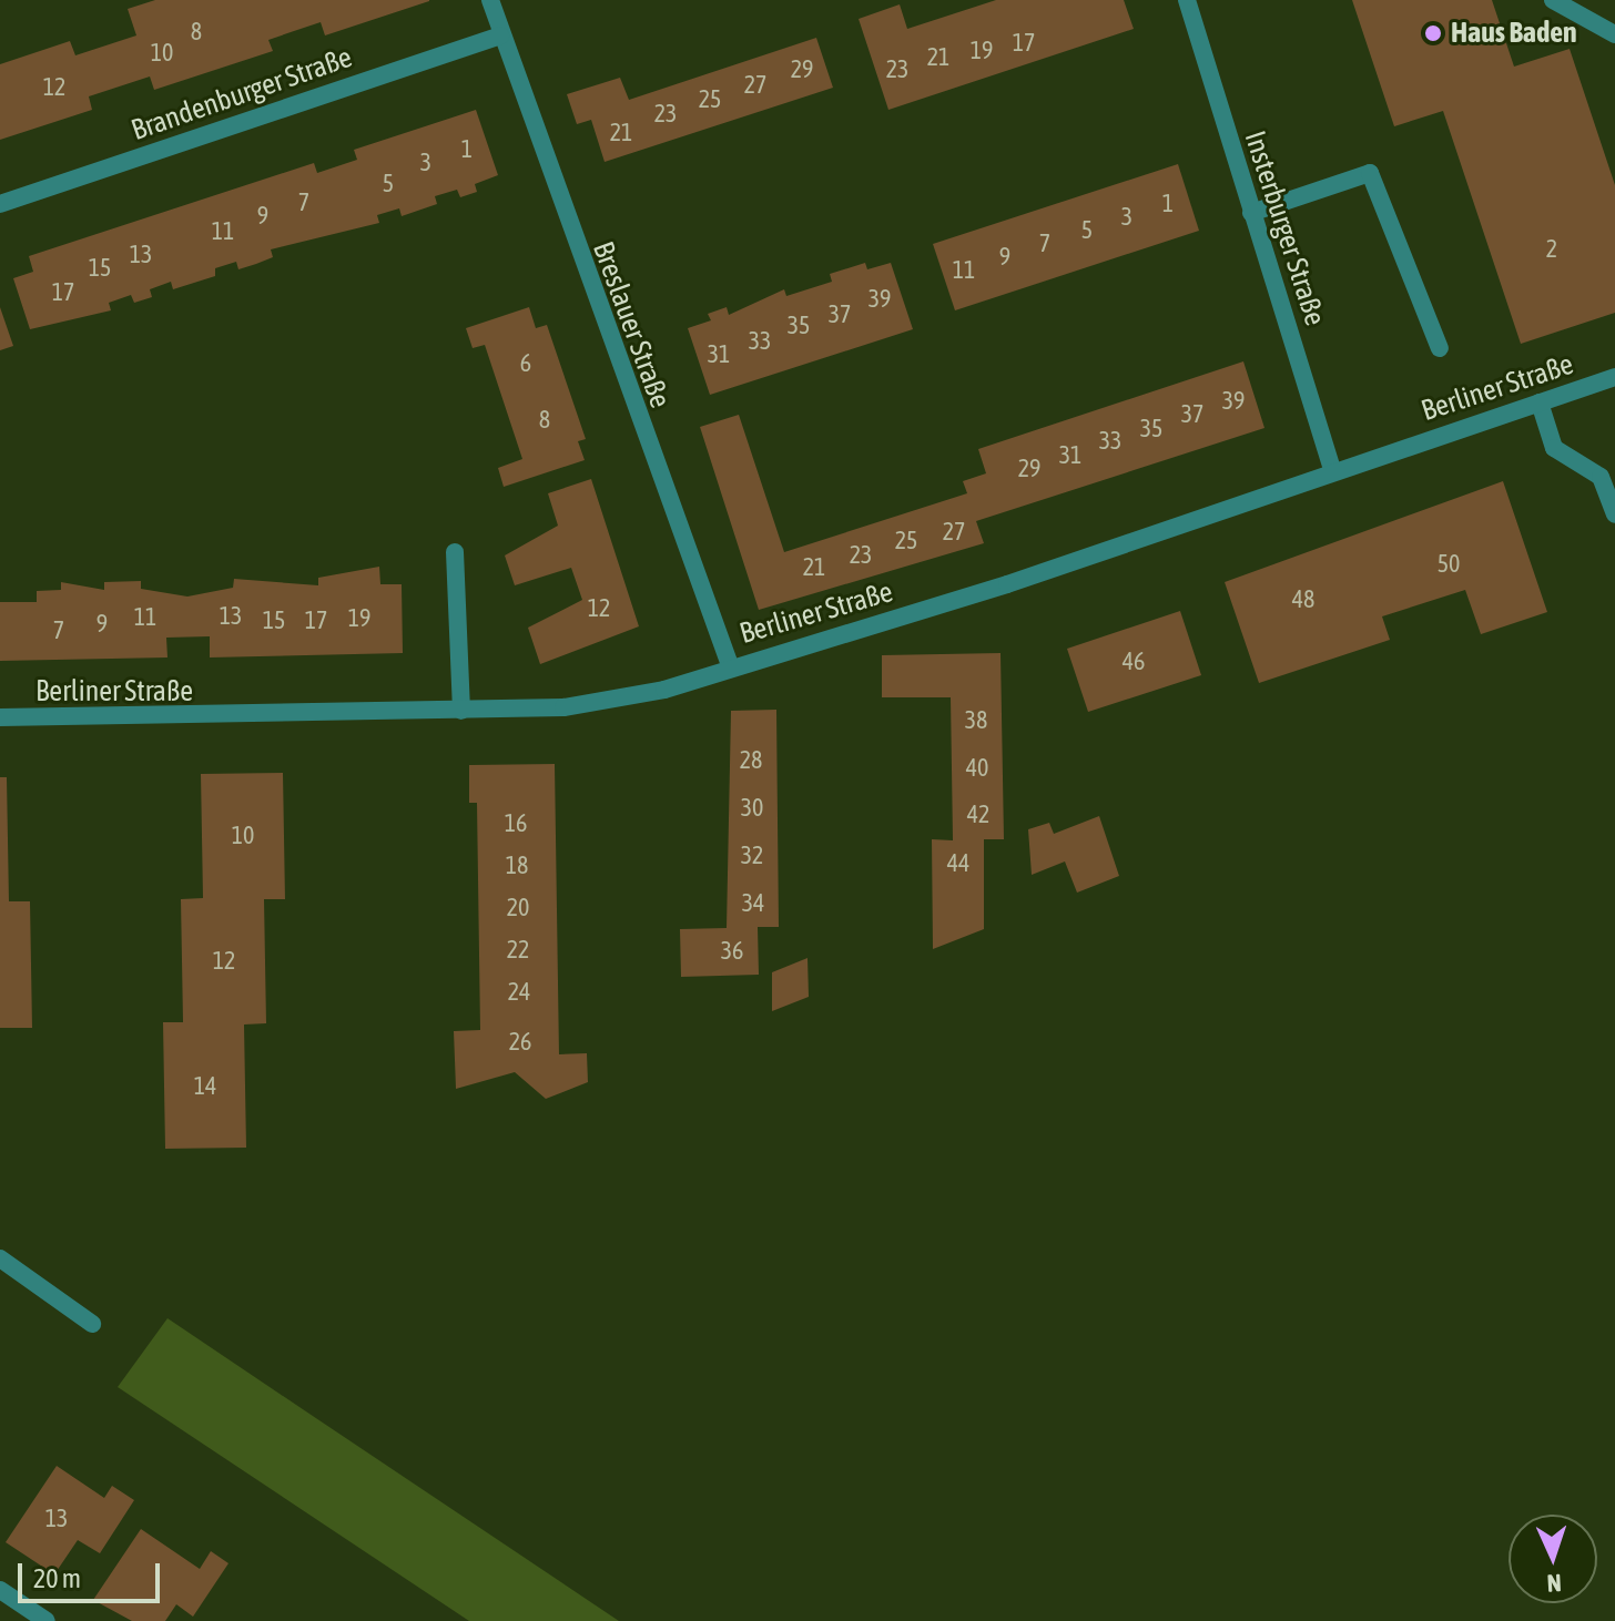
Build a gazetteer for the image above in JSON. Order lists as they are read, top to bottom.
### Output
{
  "streets": {
    "street": [
      "Brandenburger Straße",
      "Insterburger Straße",
      "Breslauer Straße",
      "Berliner Straße"
    ]
  },
  "crossings": [
    ["Brandenburger Straße", "Breslauer Straße"],
    ["Insterburger Straße", "Berliner Straße"],
    ["Breslauer Straße", "Berliner Straße"]
  ],
  "places": ["Haus Baden"],
  "house_numbers": [
    "8",
    "17",
    "19",
    "10",
    "21",
    "29",
    "23",
    "27",
    "12",
    "25",
    "23",
    "21",
    "1",
    "3",
    "5",
    "7",
    "1",
    "9",
    "3",
    "5",
    "11",
    "7",
    "2",
    "13",
    "9",
    "15",
    "11",
    "17",
    "39",
    "37",
    "35",
    "33",
    "31",
    "6",
    "39",
    "37",
    "8",
    "35",
    "33",
    "31",
    "29",
    "27",
    "25",
    "23",
    "50",
    "21",
    "48",
    "12",
    "13",
    "11",
    "19",
    "15",
    "17",
    "9",
    "7",
    "46",
    "38",
    "28",
    "40",
    "30",
    "42",
    "16",
    "10",
    "32",
    "44",
    "18",
    "34",
    "20",
    "22",
    "36",
    "12",
    "24",
    "26",
    "14",
    "13"
  ],
  "scale_bar": "20 m",
  "north": "bottom"
}
